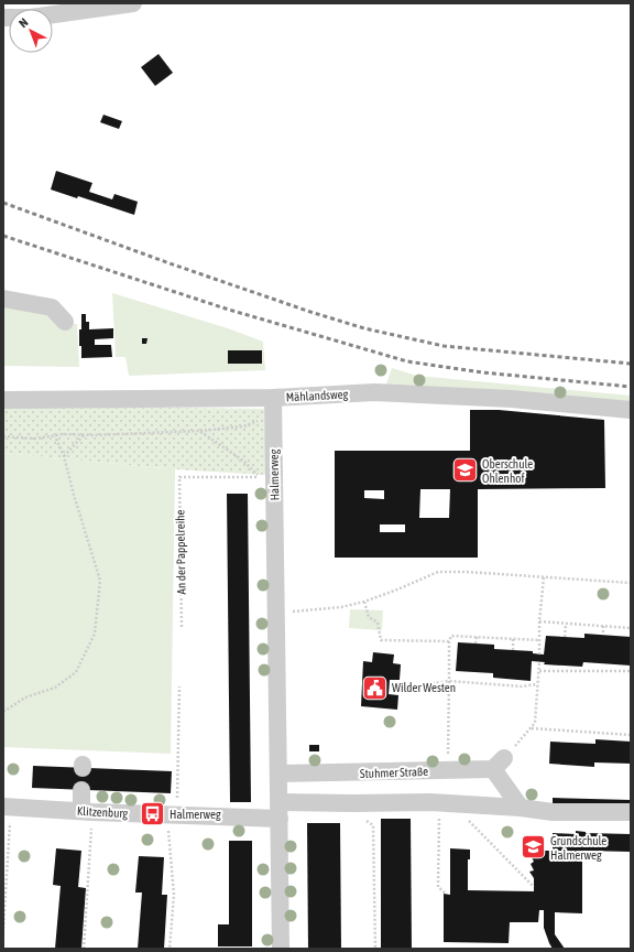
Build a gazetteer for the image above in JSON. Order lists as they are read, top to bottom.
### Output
{
  "streets": {
    "street": [
      "Mählandsweg",
      "Halmerweg",
      "Stuhmer Straße",
      "Klitzenburg"
    ],
    "path": ["An der Pappelreihe"]
  },
  "crossings": [
    ["Mählandsweg", "Halmerweg"],
    ["Halmerweg", "Stuhmer Straße"],
    ["Halmerweg", "Klitzenburg"]
  ],
  "places": {
    "school or university": ["Oberschule Ohlenhof", "Grundschule Halmerweg"],
    "public building": ["Wilder Westen"],
    "bus stop": ["Halmerweg"]
  },
  "north": "top left"
}
